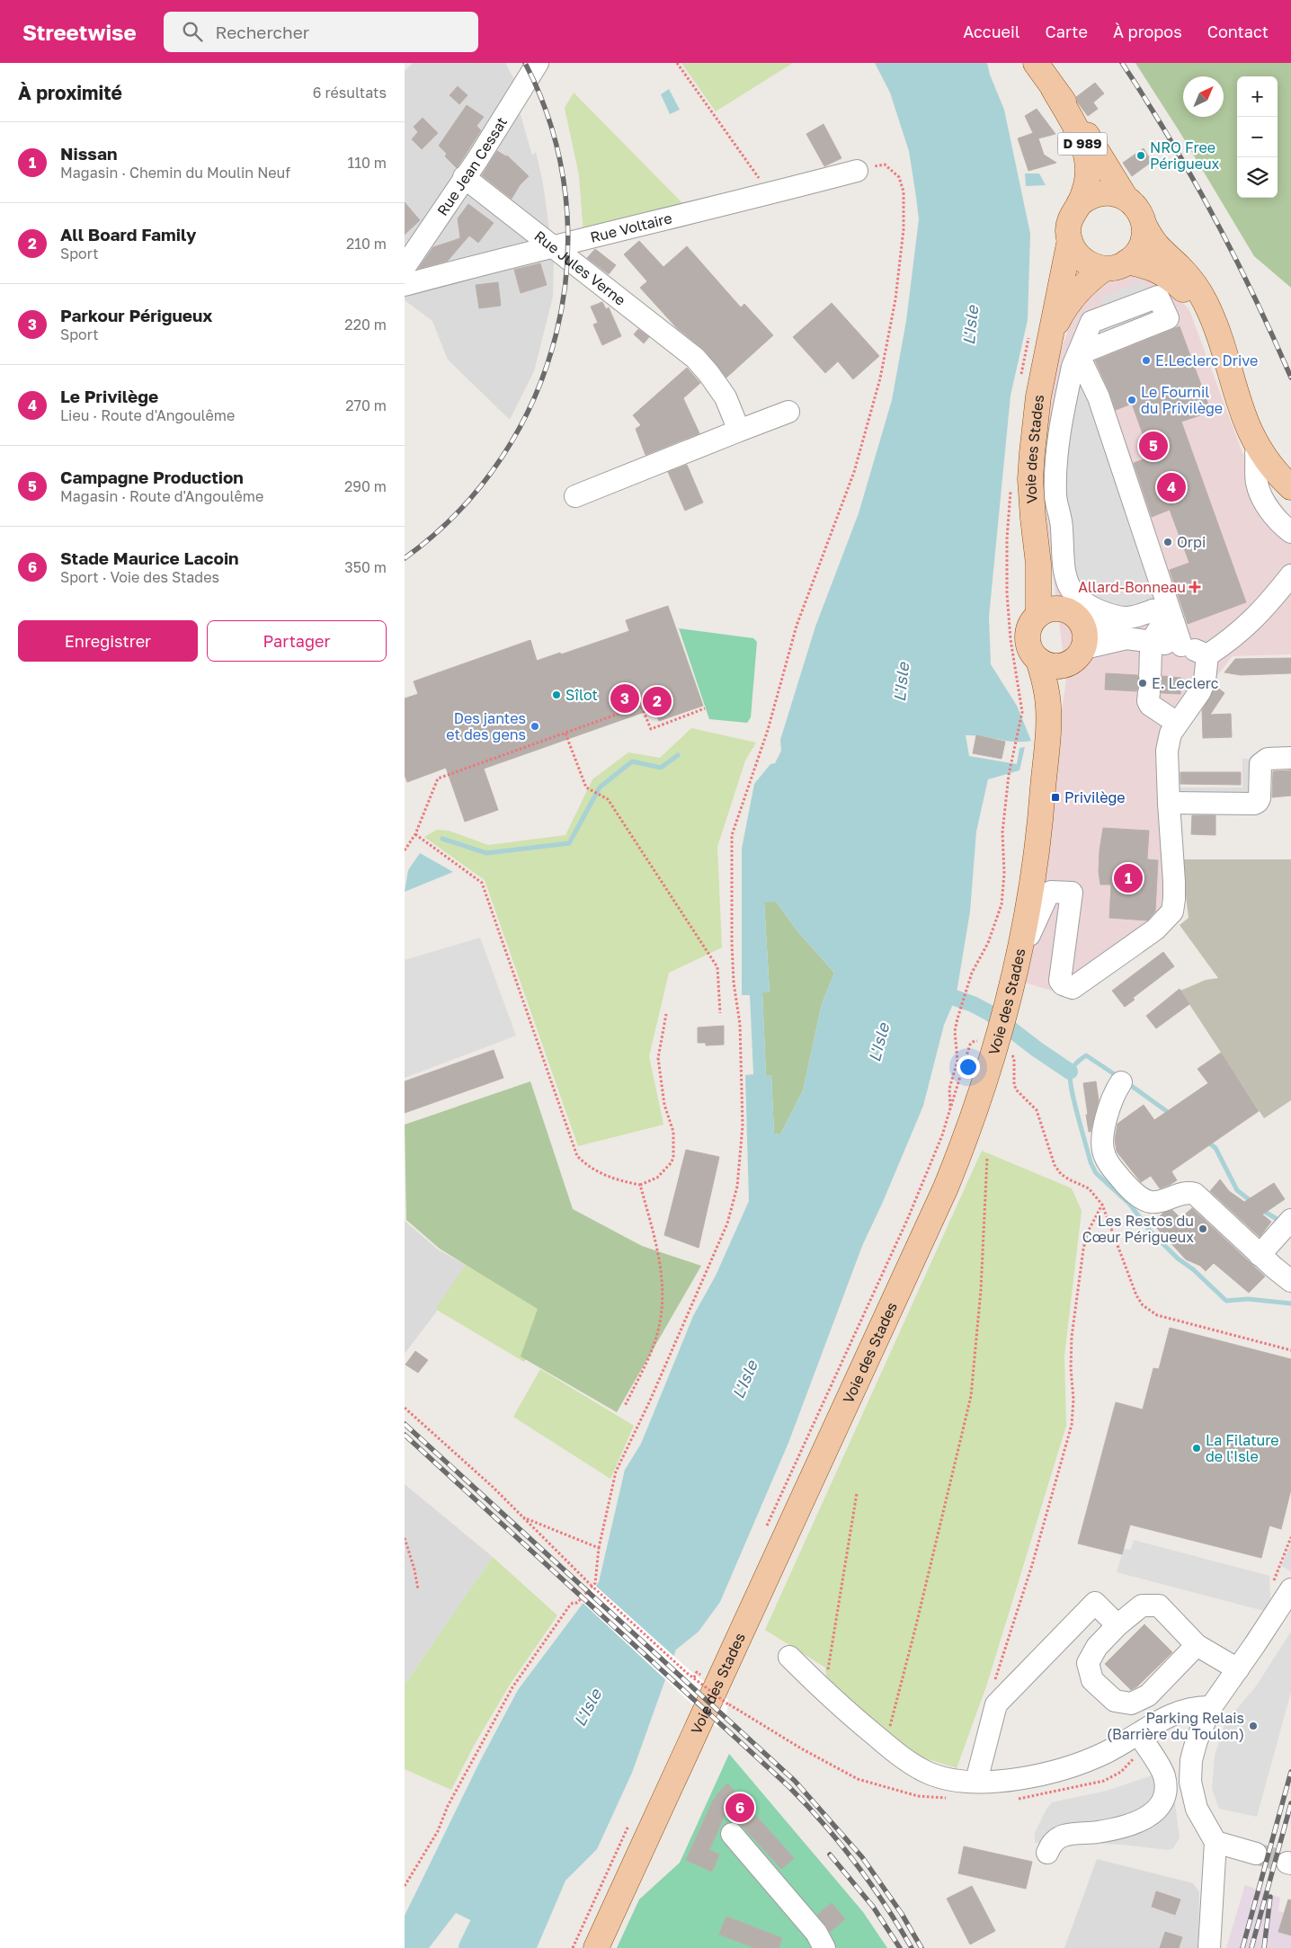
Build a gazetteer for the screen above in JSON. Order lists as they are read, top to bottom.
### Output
{
  "streets": {
    "main road": ["D 989", "Voie des Stades"],
    "street": ["Rue Jean Cessat", "Rue Voltaire", "Rue Jules Verne"]
  },
  "crossings": [
    ["D 989", "Voie des Stades"],
    ["Rue Jean Cessat", "Rue Jules Verne"],
    ["Rue Voltaire", "Rue Jules Verne"]
  ],
  "water": ["L'Isle"],
  "places": {
    "other": [
      "NRO Free Périgueux",
      "E.Leclerc Drive",
      "Le Fournil du Privilège",
      "Orpi",
      "E. Leclerc",
      "Sîlot",
      "Des jantes et des gens",
      "Les Restos du Cœur Périgueux",
      "La Filature de l'Isle",
      "Parking Relais (Barrière du Toulon)"
    ],
    "health": ["Allard-Bonneau"],
    "transit": ["Privilège"]
  },
  "north": "top right",
  "page": {
    "header": "Streetwise",
    "search": "Rechercher",
    "nav": [
      "Accueil",
      "Carte",
      "À propos",
      "Contact"
    ],
    "heading": ["À proximité", "6 résultats"],
    "map_buttons": ["+", "−"],
    "list": [
      {
        "mark": "1",
        "name": "Nissan",
        "note": "Magasin · Chemin du Moulin Neuf",
        "value": "110 m"
      },
      {
        "mark": "2",
        "name": "All Board Family",
        "note": "Sport",
        "value": "210 m"
      },
      {
        "mark": "3",
        "name": "Parkour Périgueux",
        "note": "Sport",
        "value": "220 m"
      },
      {
        "mark": "4",
        "name": "Le Privilège",
        "note": "Lieu · Route d'Angoulême",
        "value": "270 m"
      },
      {
        "mark": "5",
        "name": "Campagne Production",
        "note": "Magasin · Route d'Angoulême",
        "value": "290 m"
      },
      {
        "mark": "6",
        "name": "Stade Maurice Lacoin",
        "note": "Sport · Voie des Stades",
        "value": "350 m"
      }
    ],
    "pins": [
      "5",
      "4",
      "3",
      "2",
      "1",
      "6"
    ],
    "buttons": ["Enregistrer", "Partager"]
  }
}
